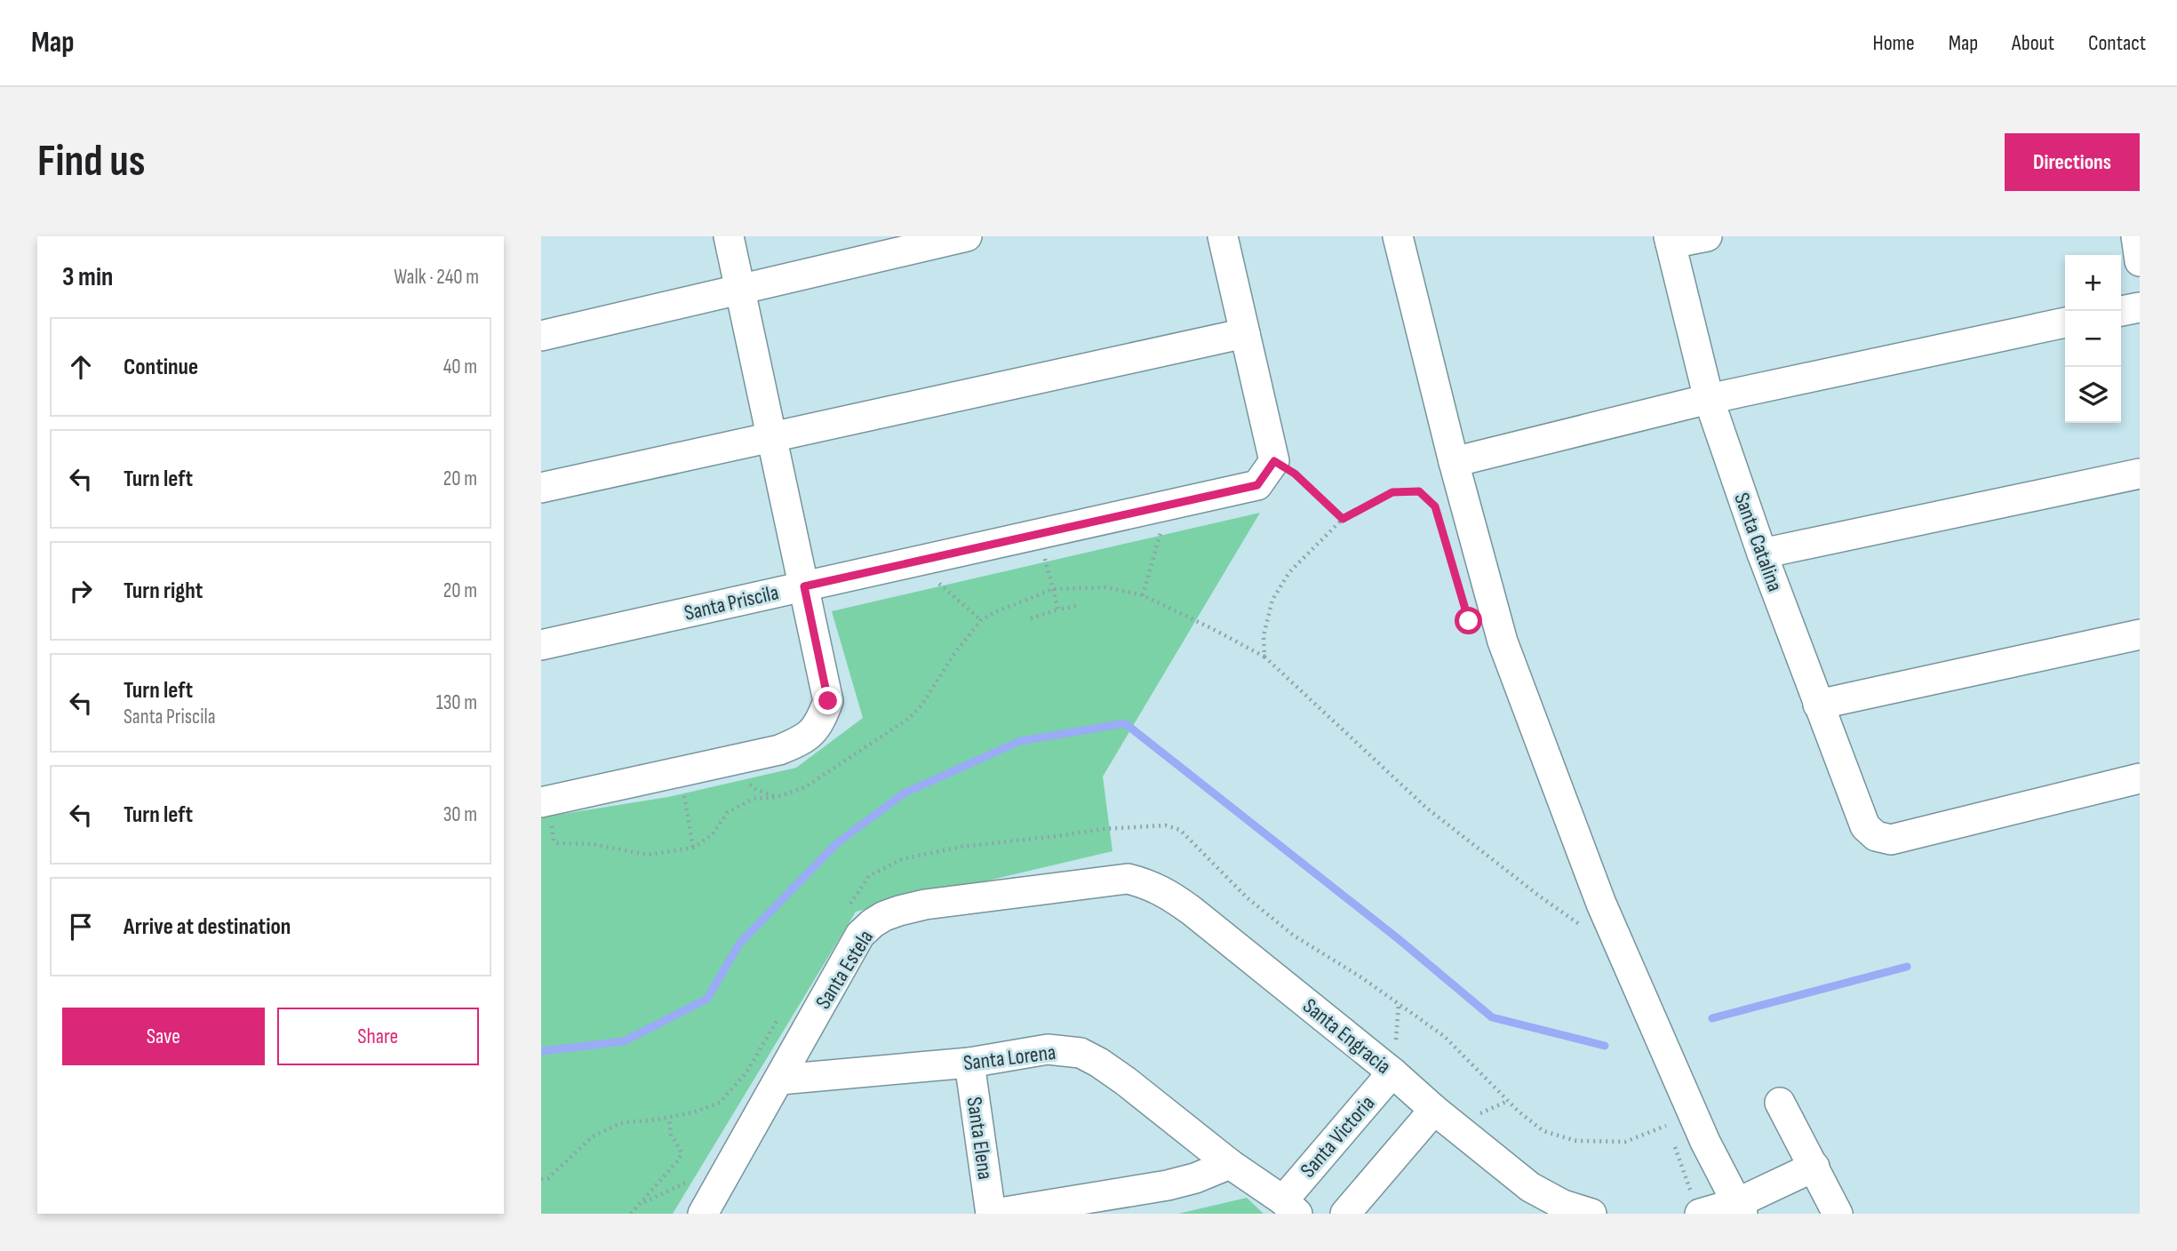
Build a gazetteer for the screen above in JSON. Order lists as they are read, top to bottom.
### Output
{
  "streets": {
    "street": [
      "Santa Catalina",
      "Santa Priscila",
      "Santa Estela",
      "Santa Engracia",
      "Santa Lorena",
      "Santa Victoria",
      "Santa Elena"
    ]
  },
  "crossings": [
    ["Santa Estela", "Santa Engracia"],
    ["Santa Estela", "Santa Lorena"],
    ["Santa Engracia", "Santa Victoria"],
    ["Santa Lorena", "Santa Victoria"],
    ["Santa Lorena", "Santa Elena"]
  ],
  "page": {
    "header": "Map",
    "nav": [
      "Home",
      "Map",
      "About",
      "Contact"
    ],
    "buttons": [
      "Directions",
      ["Save", "Share"]
    ],
    "title": "Find us",
    "heading": ["3 min", "Walk · 240 m"],
    "map_buttons": ["+", "−"],
    "list": [
      ["Continue", "40 m"],
      ["Turn left", "20 m"],
      ["Turn right", "20 m"],
      ["Turn left", "Santa Priscila", "130 m"],
      ["Turn left", "30 m"],
      "Arrive at destination"
    ]
  }
}
